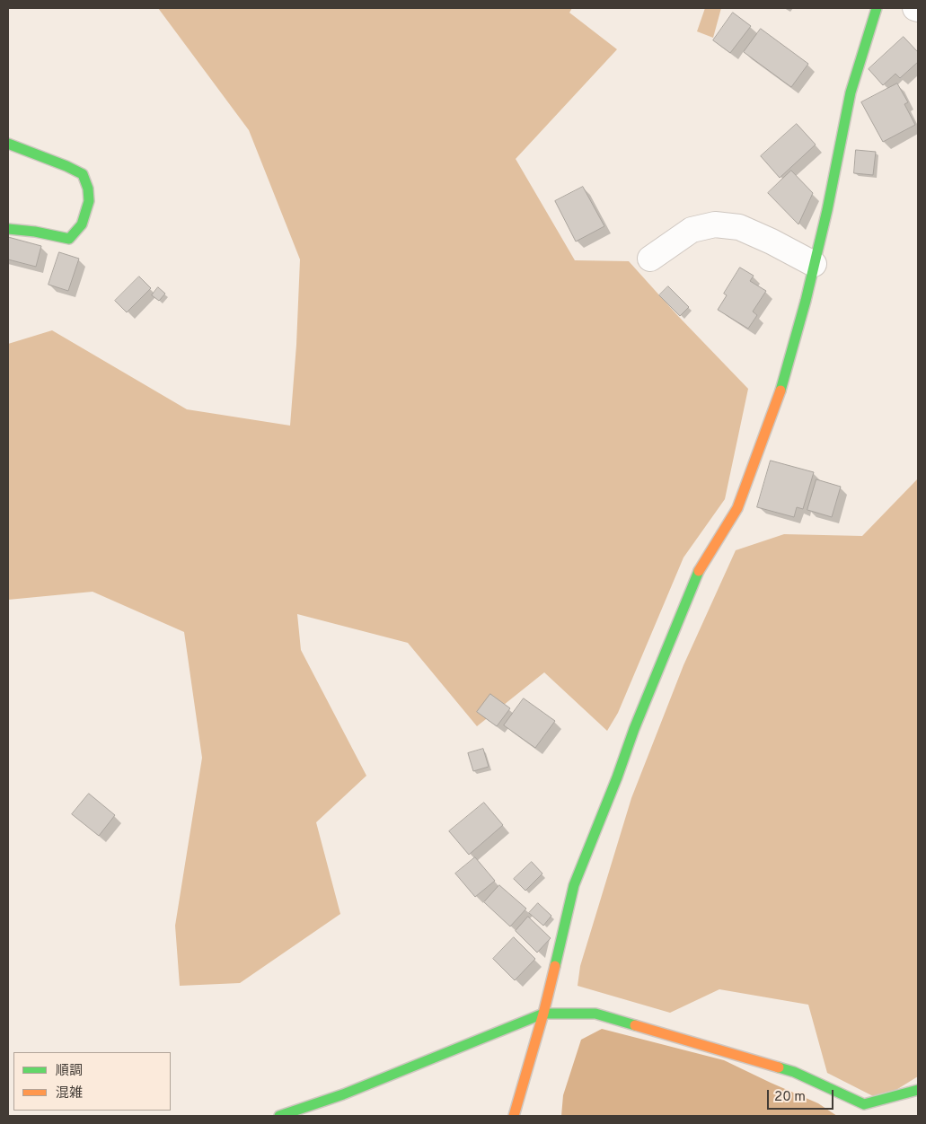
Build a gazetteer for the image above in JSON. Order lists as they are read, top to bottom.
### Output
{
  "legend": ["順調", "混雑"],
  "scale_bar": "20 m"
}
